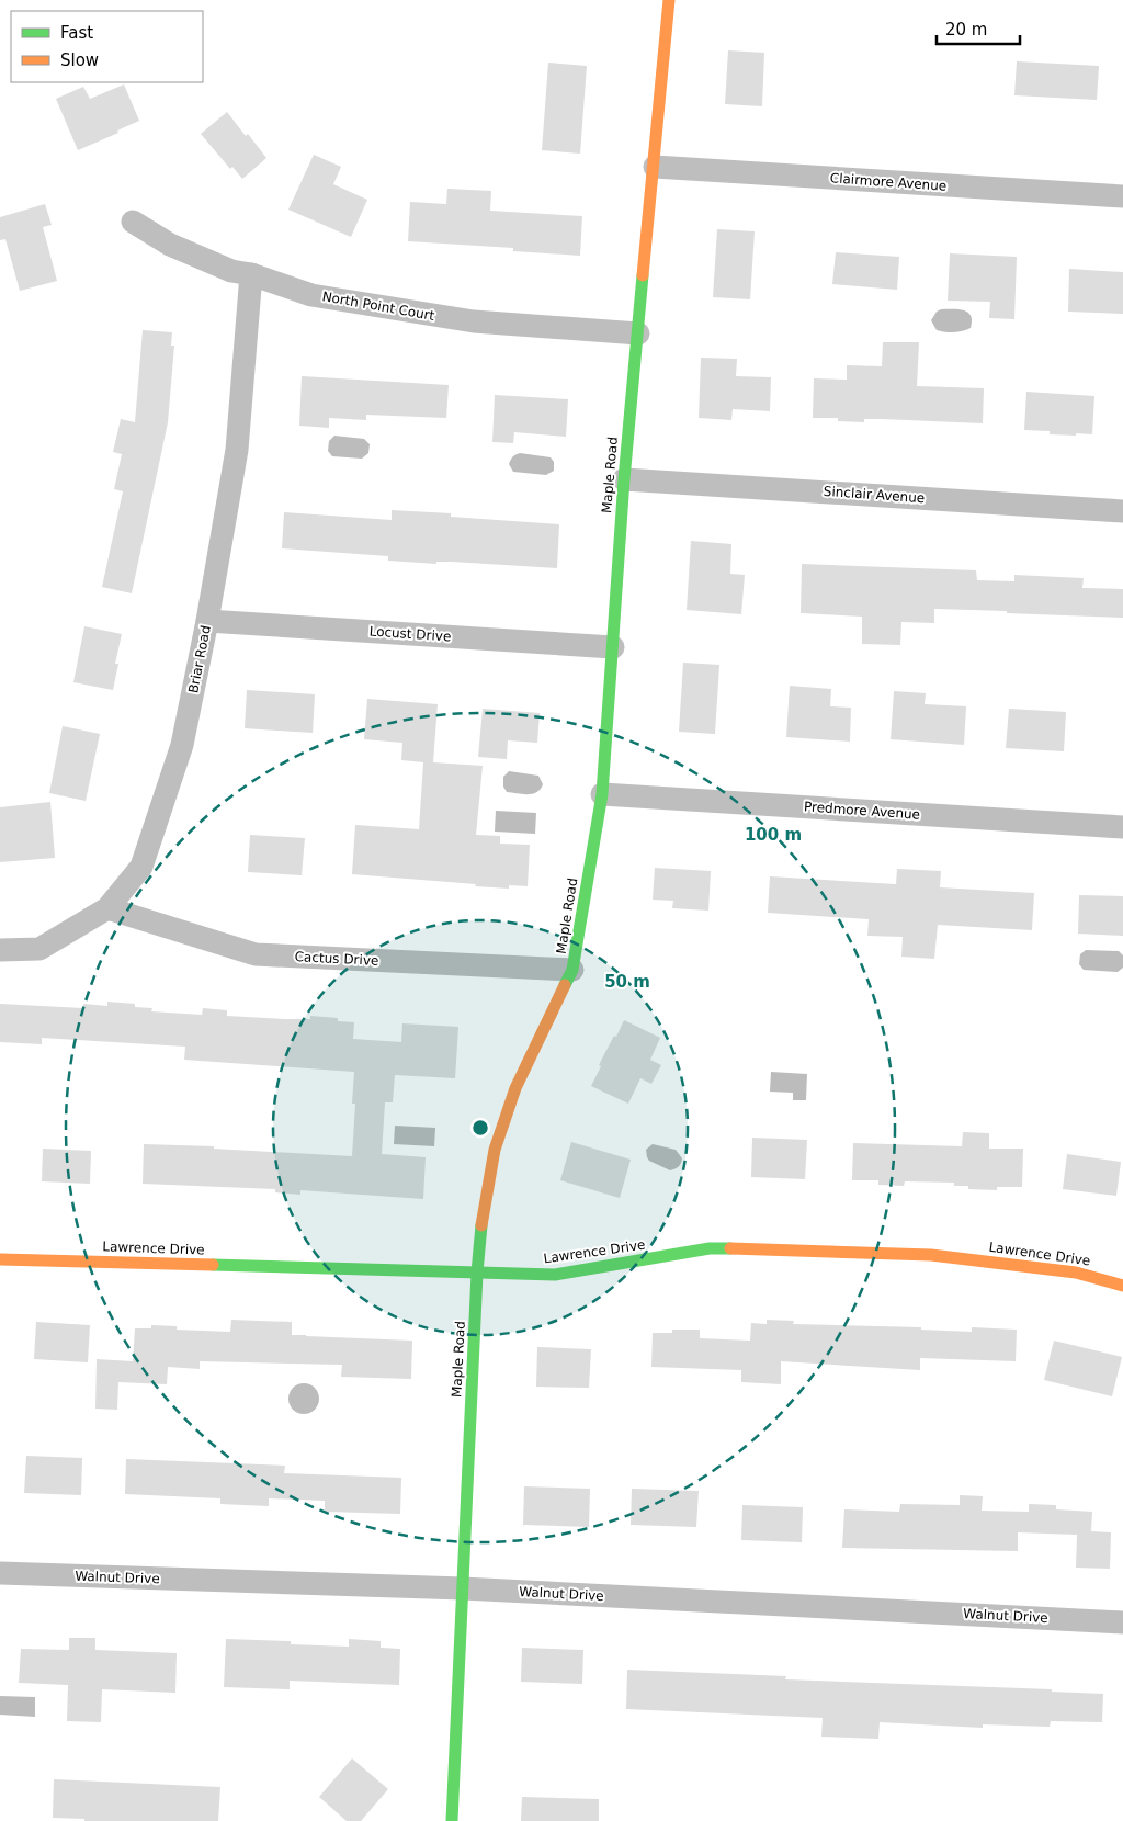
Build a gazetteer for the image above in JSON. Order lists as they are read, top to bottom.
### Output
{
  "streets": {
    "street": [
      "Clairmore Avenue",
      "North Point Court",
      "Maple Road",
      "Sinclair Avenue",
      "Locust Drive",
      "Briar Road",
      "Predmore Avenue",
      "Cactus Drive",
      "Lawrence Drive",
      "Walnut Drive"
    ]
  },
  "crossings": [
    ["Clairmore Avenue", "Maple Road"],
    ["North Point Court", "Maple Road"],
    ["North Point Court", "Briar Road"],
    ["Maple Road", "Sinclair Avenue"],
    ["Maple Road", "Locust Drive"],
    ["Maple Road", "Predmore Avenue"],
    ["Maple Road", "Cactus Drive"],
    ["Maple Road", "Lawrence Drive"],
    ["Maple Road", "Walnut Drive"],
    ["Locust Drive", "Briar Road"],
    ["Briar Road", "Cactus Drive"]
  ],
  "legend": ["Fast", "Slow"],
  "scale_bar": "20 m",
  "rings": ["100 m", "50 m"]
}
